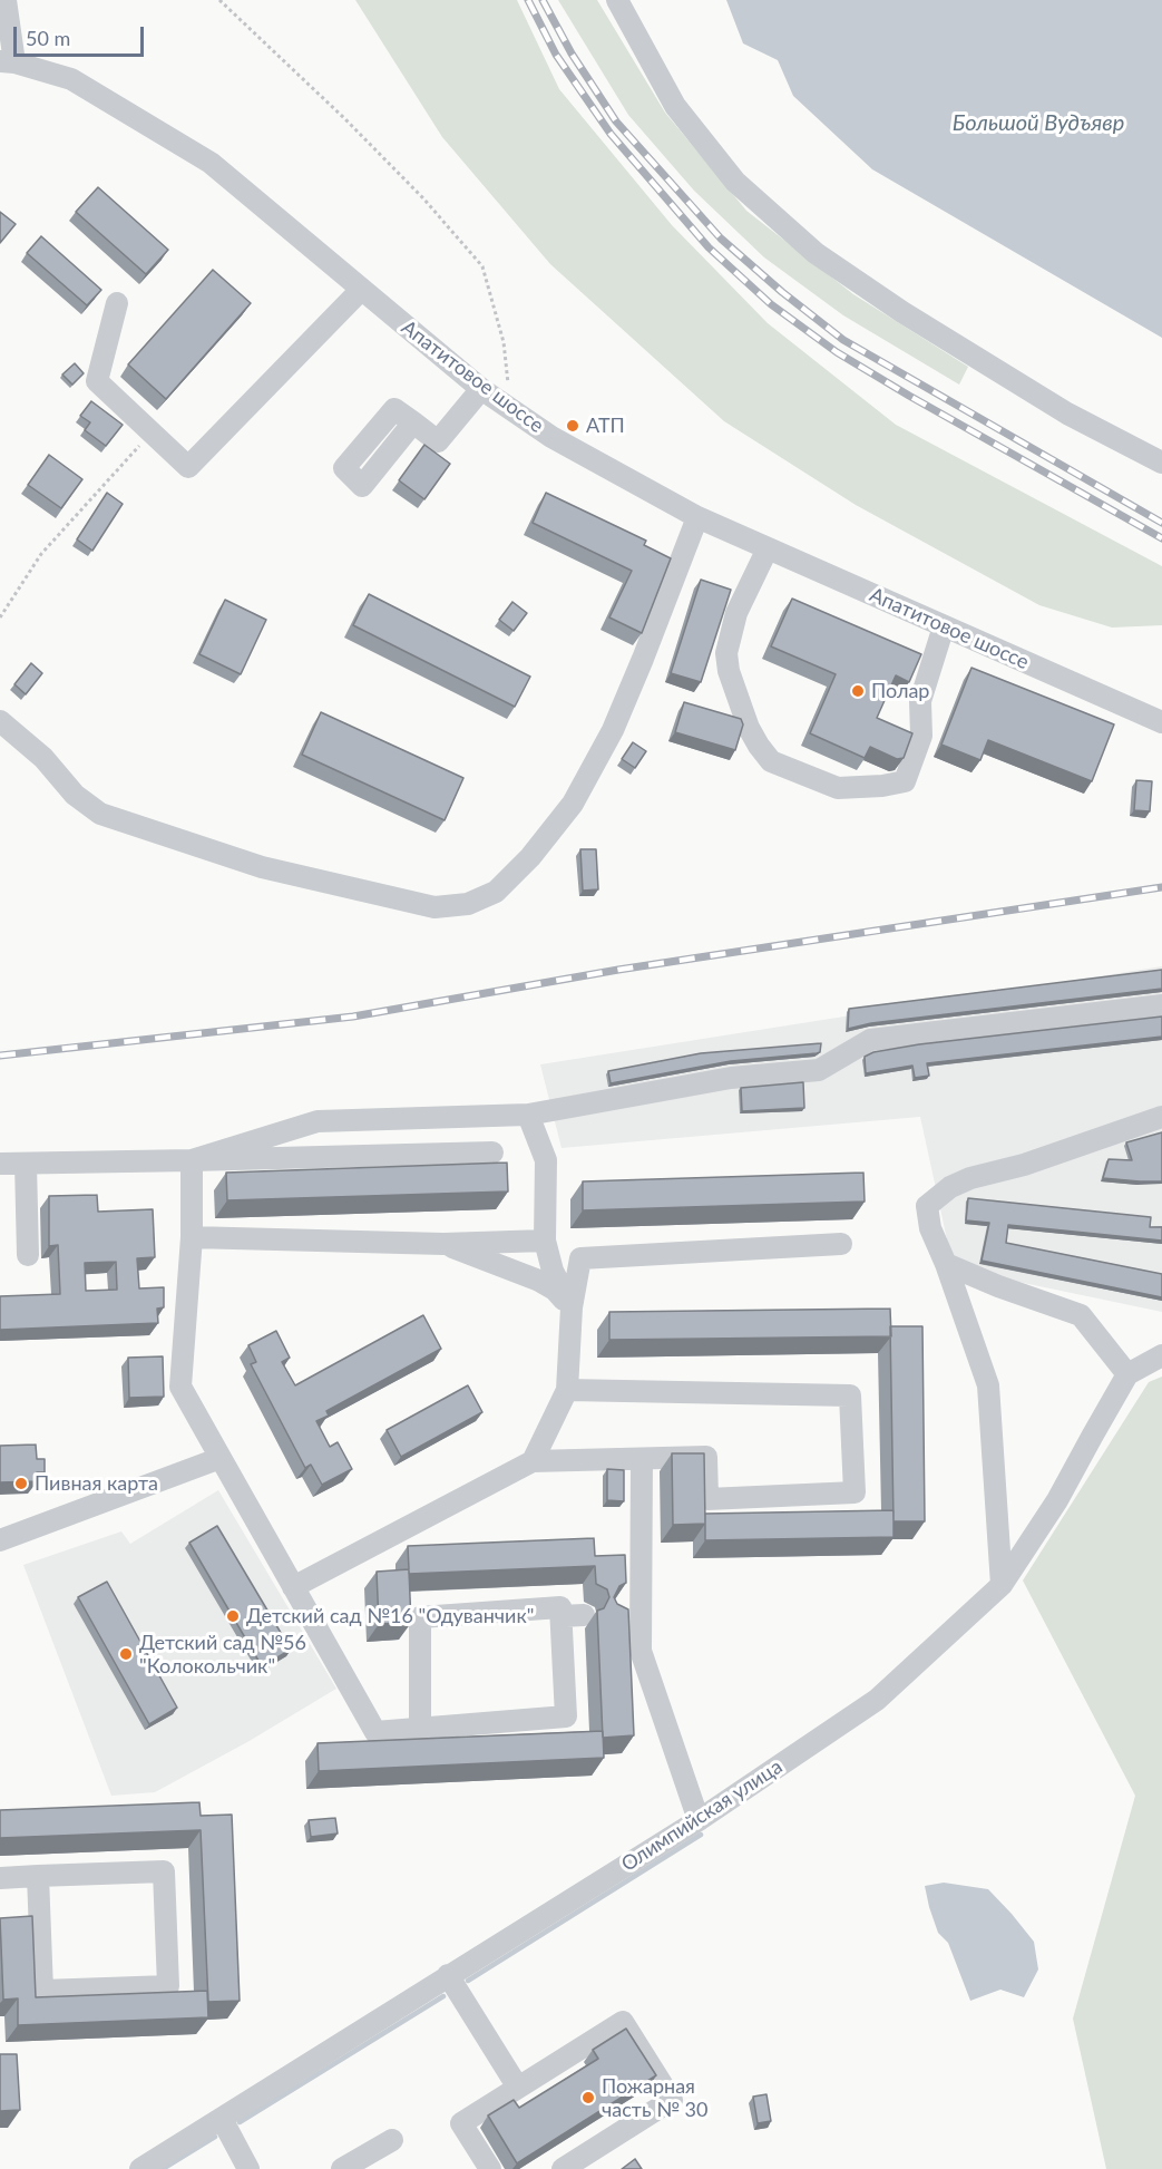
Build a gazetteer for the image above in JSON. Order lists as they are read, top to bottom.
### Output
{
  "streets": {
    "street": ["Апатитовое шоссе", "Олимпийская улица"]
  },
  "water": ["Большой Вудъявр"],
  "places": [
    "АТП",
    "Полар",
    "Пивная карта",
    "Детский сад №16 \"Одуванчик\"",
    "Детский сад №56 \"Колокольчик\"",
    "Пожарная часть № 30"
  ],
  "scale_bar": "50 m"
}
